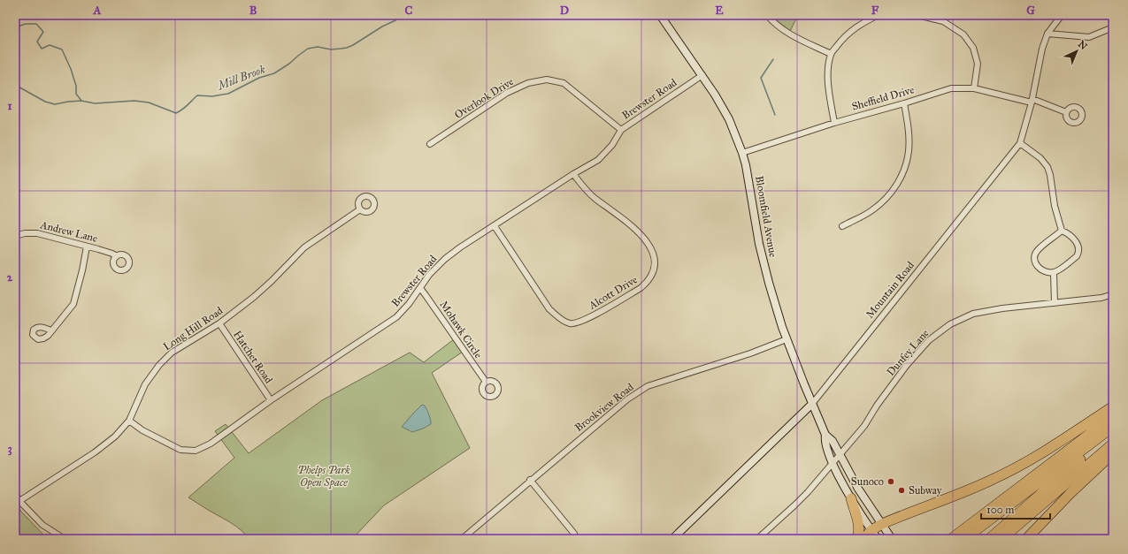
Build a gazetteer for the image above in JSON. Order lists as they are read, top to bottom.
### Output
{
  "streets": {
    "main road": ["Bloomfield Avenue", "Mountain Road"],
    "street": [
      "Overlook Drive",
      "Sheffield Drive",
      "Brewster Road",
      "Andrew Lane",
      "Alcott Drive",
      "Long Hill Road",
      "Mohawk Circle",
      "Dunfey Lane",
      "Hatchet Road",
      "Brookview Road"
    ]
  },
  "crossings": [
    ["Overlook Drive", "Brewster Road"],
    ["Sheffield Drive", "Bloomfield Avenue"],
    ["Sheffield Drive", "Mountain Road"],
    ["Brewster Road", "Bloomfield Avenue"],
    ["Brewster Road", "Alcott Drive"],
    ["Brewster Road", "Long Hill Road"],
    ["Brewster Road", "Mohawk Circle"],
    ["Brewster Road", "Hatchet Road"],
    ["Bloomfield Avenue", "Mountain Road"],
    ["Bloomfield Avenue", "Dunfey Lane"],
    ["Bloomfield Avenue", "Brookview Road"],
    ["Long Hill Road", "Hatchet Road"]
  ],
  "water": ["Mill Brook"],
  "parks": ["Phelps Park Open Space"],
  "places": ["Sunoco", "Subway"],
  "scale_bar": "100 m",
  "north": "top right",
  "grid": {
    "columns": [
      "A",
      "B",
      "C",
      "D",
      "E",
      "F",
      "G"
    ],
    "rows": ["1", "2", "3"]
  }
}
